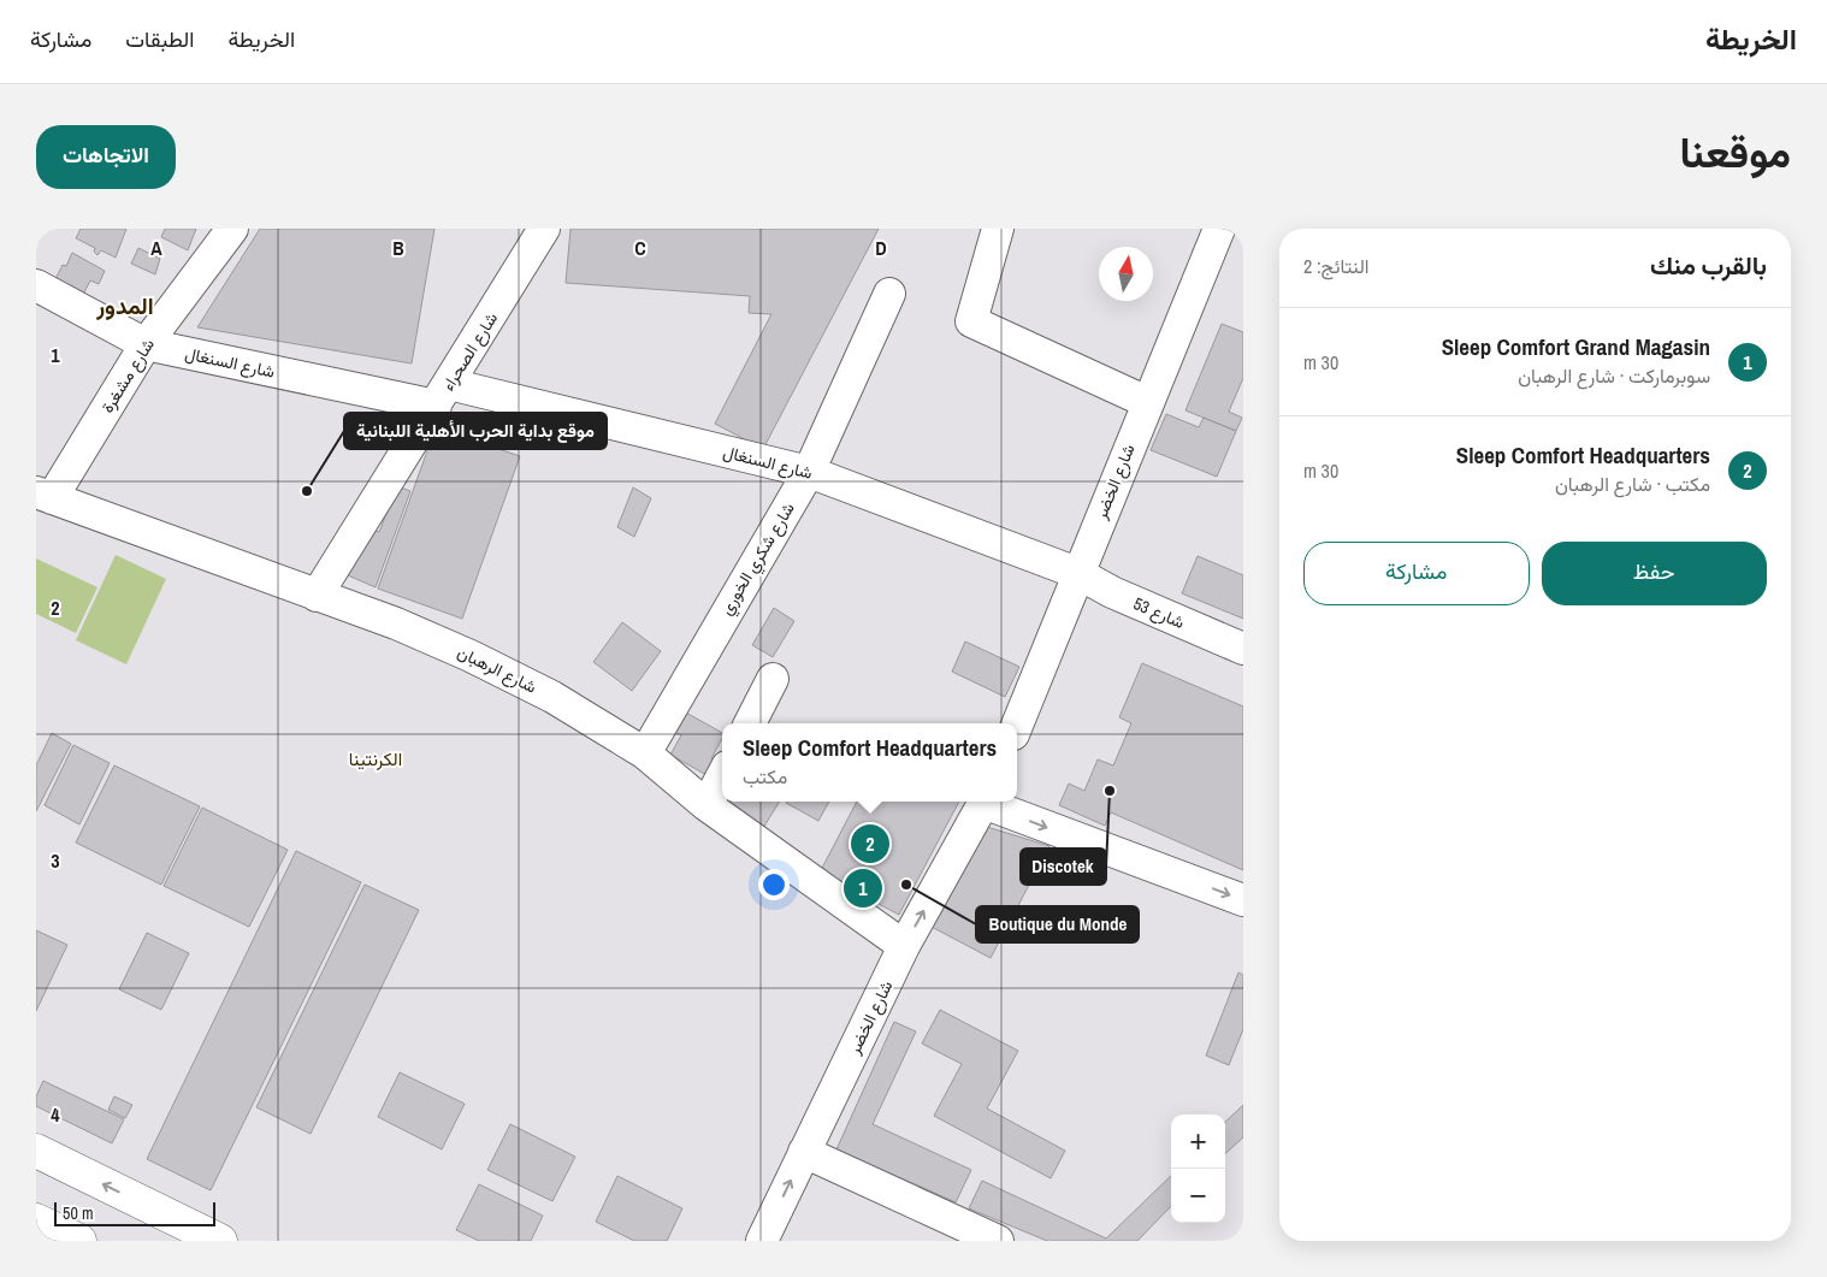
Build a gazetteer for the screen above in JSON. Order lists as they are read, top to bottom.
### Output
{
  "streets": {
    "street": [
      "شارع الصحراء",
      "شارع السنغال",
      "شارع مشغرة",
      "شارع الخضر",
      "شارع شكري الخوري",
      "شارع 53",
      "شارع الرهبان"
    ]
  },
  "crossings": [
    ["شارع الصحراء", "شارع السنغال"],
    ["شارع الصحراء", "شارع الرهبان"],
    ["شارع السنغال", "شارع مشغرة"],
    ["شارع السنغال", "شارع الخضر"],
    ["شارع السنغال", "شارع شكري الخوري"],
    ["شارع السنغال", "شارع 53"],
    ["شارع مشغرة", "شارع الرهبان"],
    ["شارع الخضر", "شارع 53"],
    ["شارع الخضر", "شارع الرهبان"],
    ["شارع شكري الخوري", "شارع الرهبان"]
  ],
  "districts": ["المدور", "الكرنتينا"],
  "places": ["موقع بداية الحرب الأهلية اللبنانية", "Discotek", "Boutique du Monde"],
  "scale_bar": "50 m",
  "north": "top",
  "page": {
    "header": "الخريطة",
    "nav": ["الخريطة", "الطبقات", "مشاركة"],
    "title": "موقعنا",
    "buttons": [
      "الاتجاهات",
      ["حفظ", "مشاركة"]
    ],
    "heading": ["بالقرب منك", "النتائج: 2"],
    "list": [
      {
        "mark": "1",
        "name": "Sleep Comfort Grand Magasin",
        "note": "سوبرماركت · شارع الرهبان",
        "value": "30 m"
      },
      {
        "mark": "2",
        "name": "Sleep Comfort Headquarters",
        "note": "مكتب · شارع الرهبان",
        "value": "30 m"
      }
    ],
    "popup": ["Sleep Comfort Headquarters", "مكتب"],
    "pins": ["2", "1"],
    "map_buttons": ["+", "−"],
    "scale": "50 m"
  },
  "grid": {
    "columns": [
      "A",
      "B",
      "C",
      "D"
    ],
    "rows": [
      "1",
      "2",
      "3",
      "4"
    ]
  }
}
